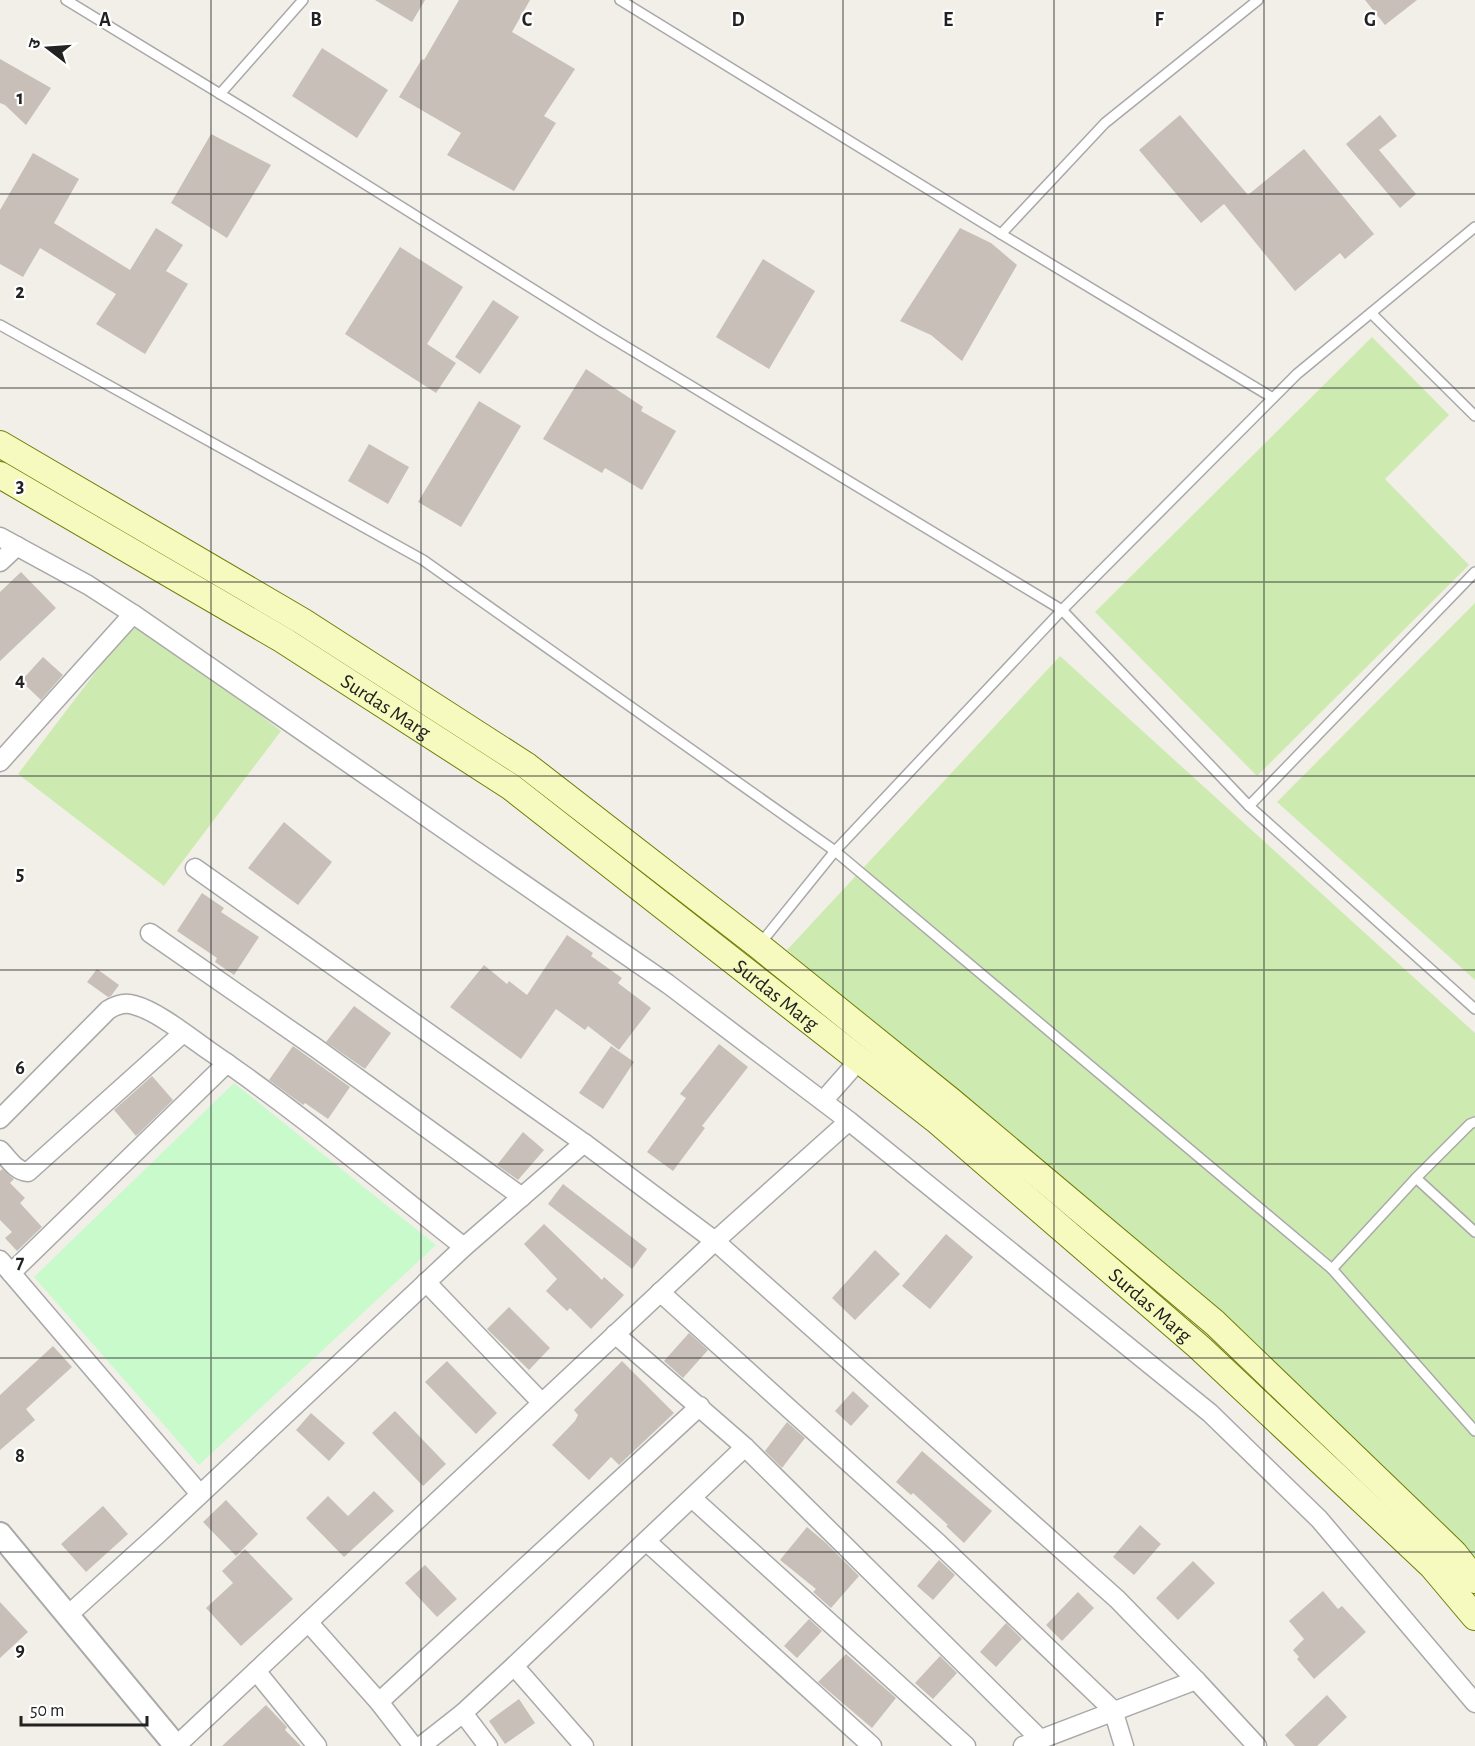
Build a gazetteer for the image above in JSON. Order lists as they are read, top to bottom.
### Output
{
  "streets": {
    "main road": ["Surdas Marg"]
  },
  "scale_bar": "50 m",
  "north": "left",
  "grid": {
    "columns": [
      "A",
      "B",
      "C",
      "D",
      "E",
      "F",
      "G"
    ],
    "rows": [
      "1",
      "2",
      "3",
      "4",
      "5",
      "6",
      "7",
      "8",
      "9"
    ]
  }
}
